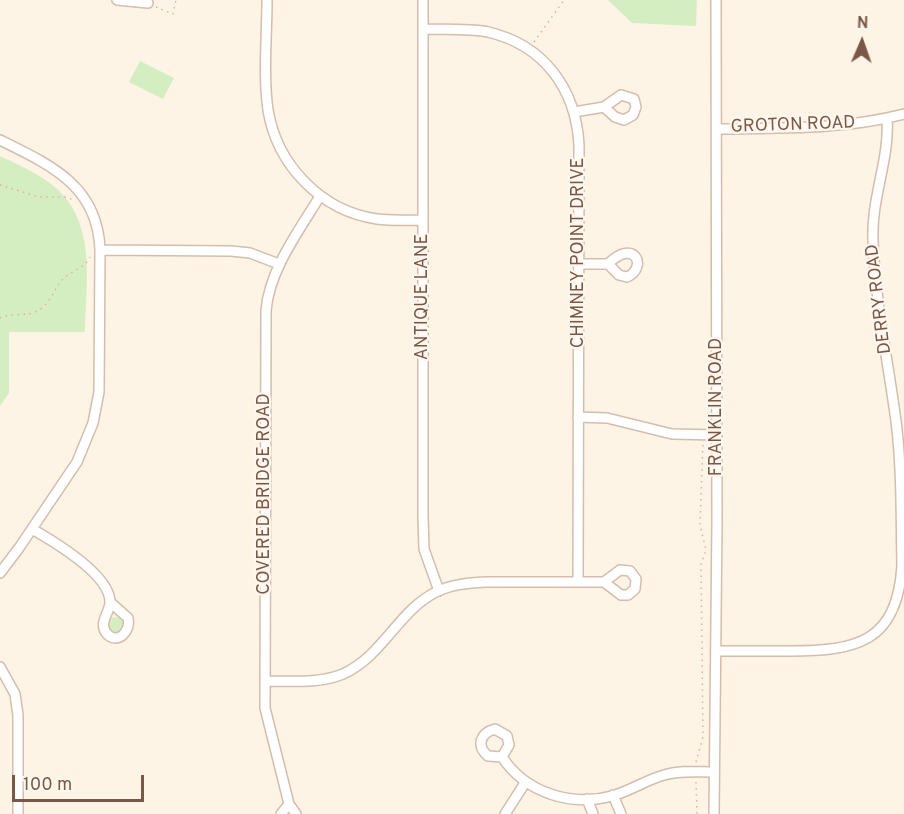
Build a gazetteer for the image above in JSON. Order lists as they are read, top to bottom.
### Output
{
  "streets": {
    "street": [
      "GROTON ROAD",
      "CHIMNEY POINT DRIVE",
      "ANTIQUE LANE",
      "DERRY ROAD",
      "FRANKLIN ROAD",
      "COVERED BRIDGE ROAD"
    ]
  },
  "crossings": [
    ["GROTON ROAD", "DERRY ROAD"],
    ["GROTON ROAD", "FRANKLIN ROAD"],
    ["CHIMNEY POINT DRIVE", "ANTIQUE LANE"],
    ["DERRY ROAD", "FRANKLIN ROAD"]
  ],
  "scale_bar": "100 m",
  "north": "top"
}
